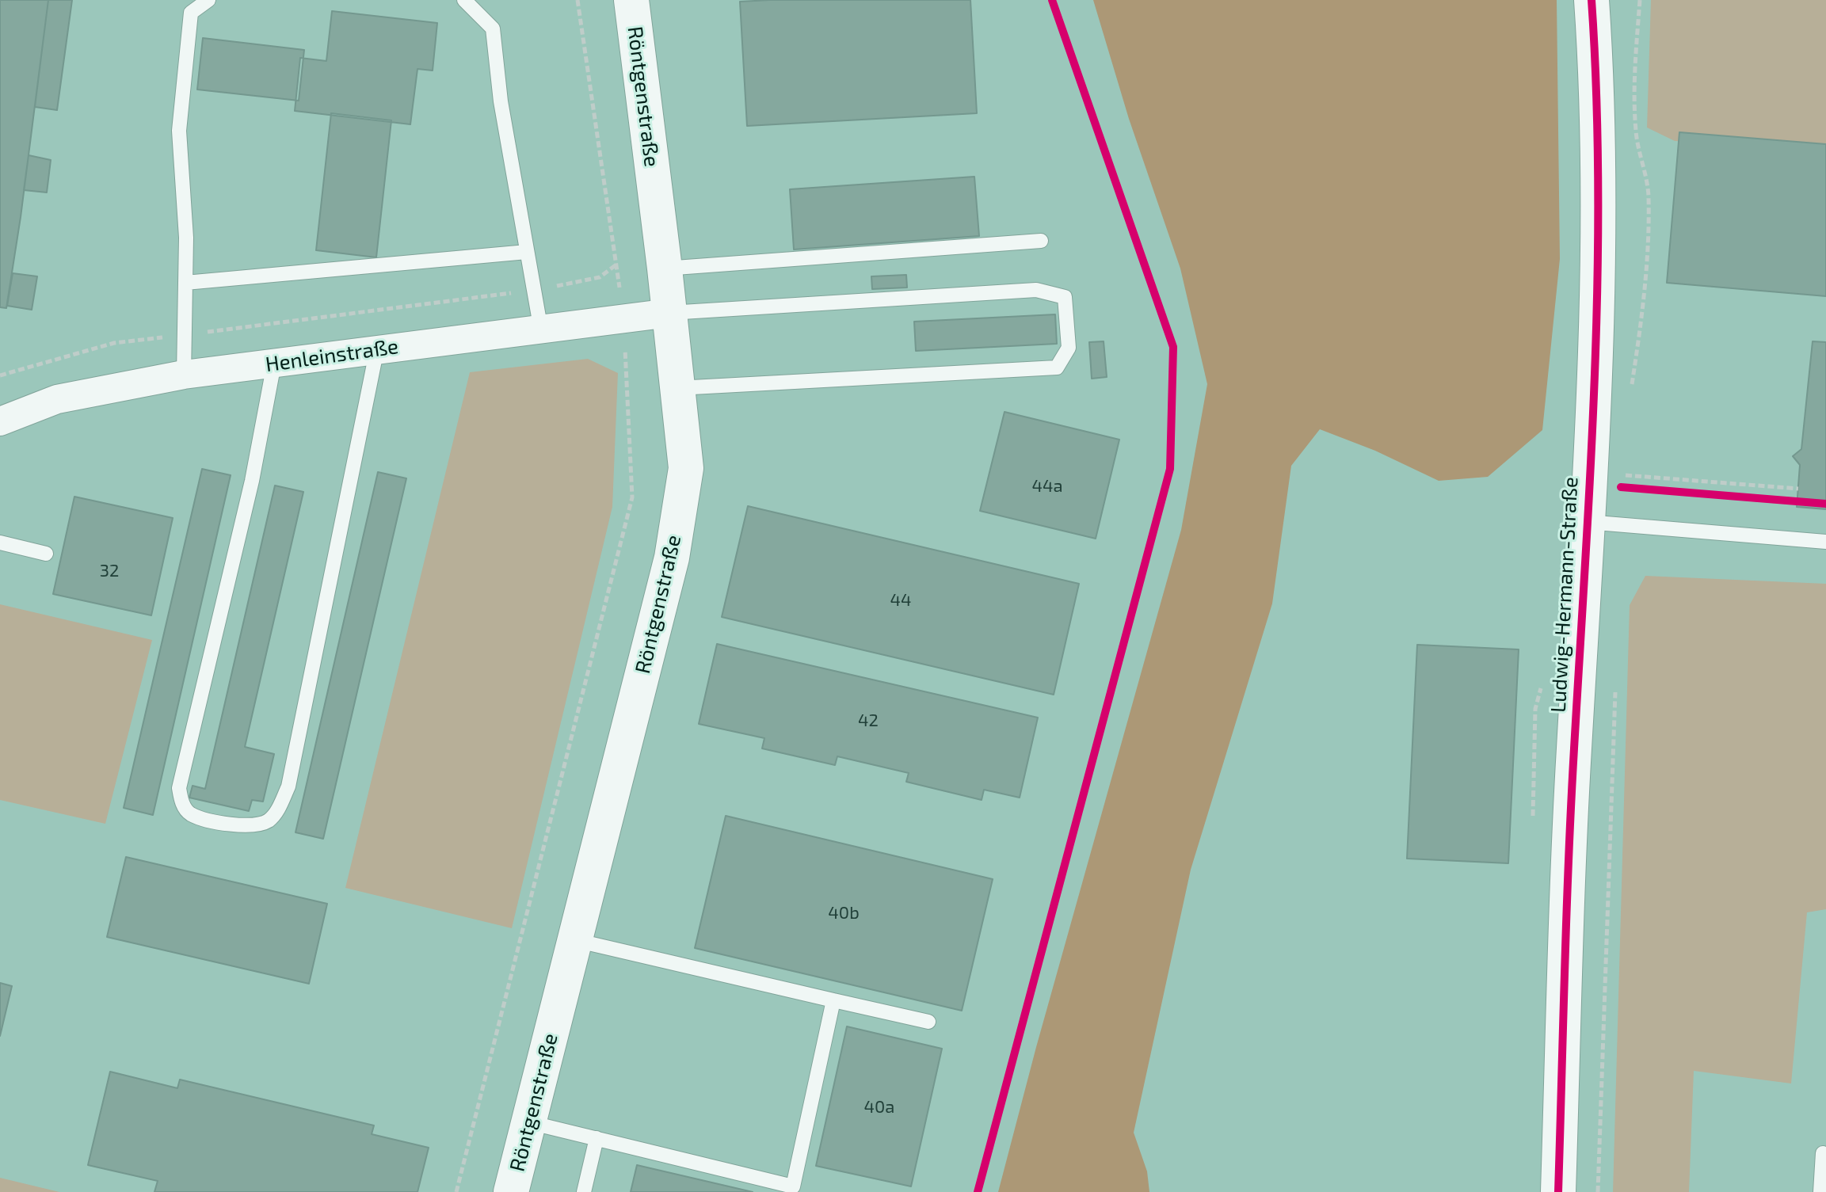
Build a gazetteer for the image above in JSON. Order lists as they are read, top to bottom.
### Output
{
  "streets": {
    "street": ["Röntgenstraße", "Henleinstraße", "Ludwig-Hermann-Straße"]
  },
  "crossings": [
    ["Röntgenstraße", "Henleinstraße"]
  ],
  "house_numbers": [
    "44a",
    "32",
    "44",
    "42",
    "40b",
    "40a"
  ]
}
